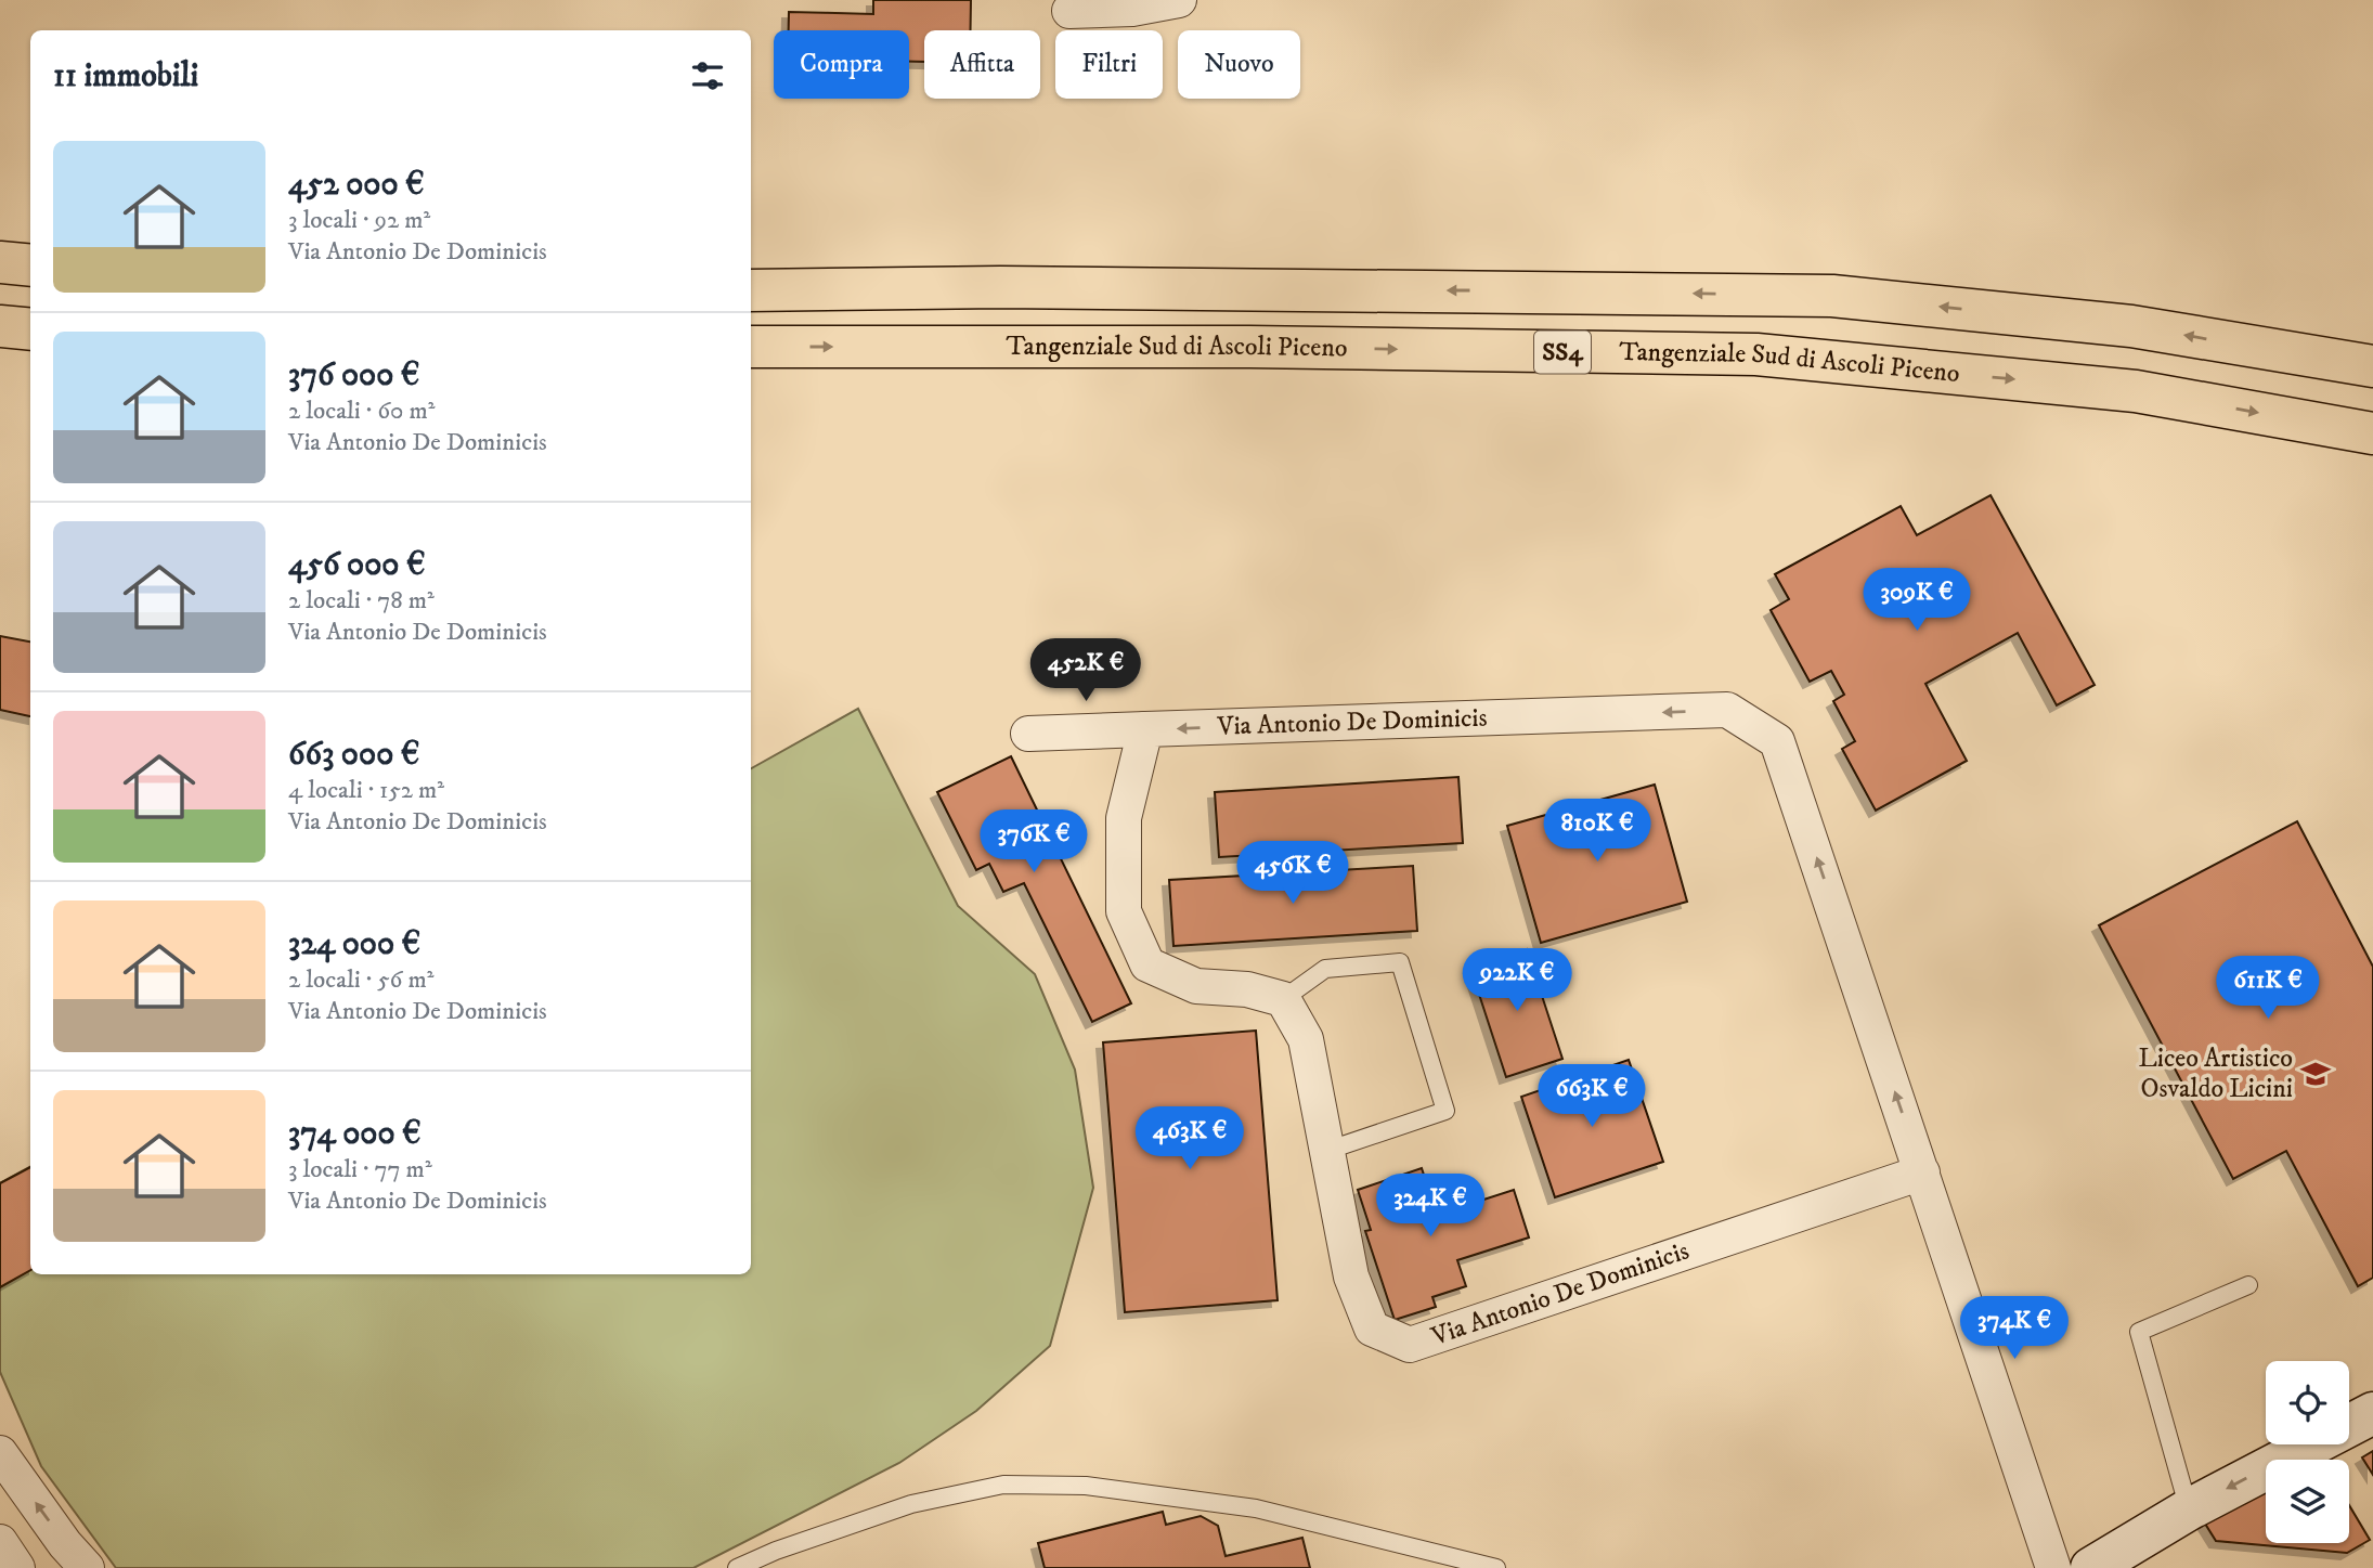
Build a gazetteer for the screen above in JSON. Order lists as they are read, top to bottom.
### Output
{
  "streets": {
    "highway": ["Tangenziale Sud di Ascoli Piceno", "SS4"],
    "street": ["Via Antonio De Dominicis"]
  },
  "places": {
    "school or university": ["Liceo Artistico Osvaldo Licini"]
  },
  "page": {
    "chip": [
      "Compra",
      "Affitta",
      "Filtri",
      "Nuovo"
    ],
    "heading": "11 immobili",
    "list": [
      {
        "name": "452 000 €",
        "note": "3 locali · 92 m² · Via Antonio De Dominicis"
      },
      {
        "name": "376 000 €",
        "note": "2 locali · 60 m² · Via Antonio De Dominicis"
      },
      {
        "name": "456 000 €",
        "note": "2 locali · 78 m² · Via Antonio De Dominicis"
      },
      {
        "name": "663 000 €",
        "note": "4 locali · 152 m² · Via Antonio De Dominicis"
      },
      {
        "name": "324 000 €",
        "note": "2 locali · 56 m² · Via Antonio De Dominicis"
      },
      {
        "name": "374 000 €",
        "note": "3 locali · 77 m² · Via Antonio De Dominicis"
      }
    ],
    "price": [
      "309K €",
      "452K €",
      "810K €",
      "376K €",
      "456K €",
      "922K €",
      "611K €",
      "663K €",
      "463K €",
      "324K €",
      "374K €"
    ]
  }
}
